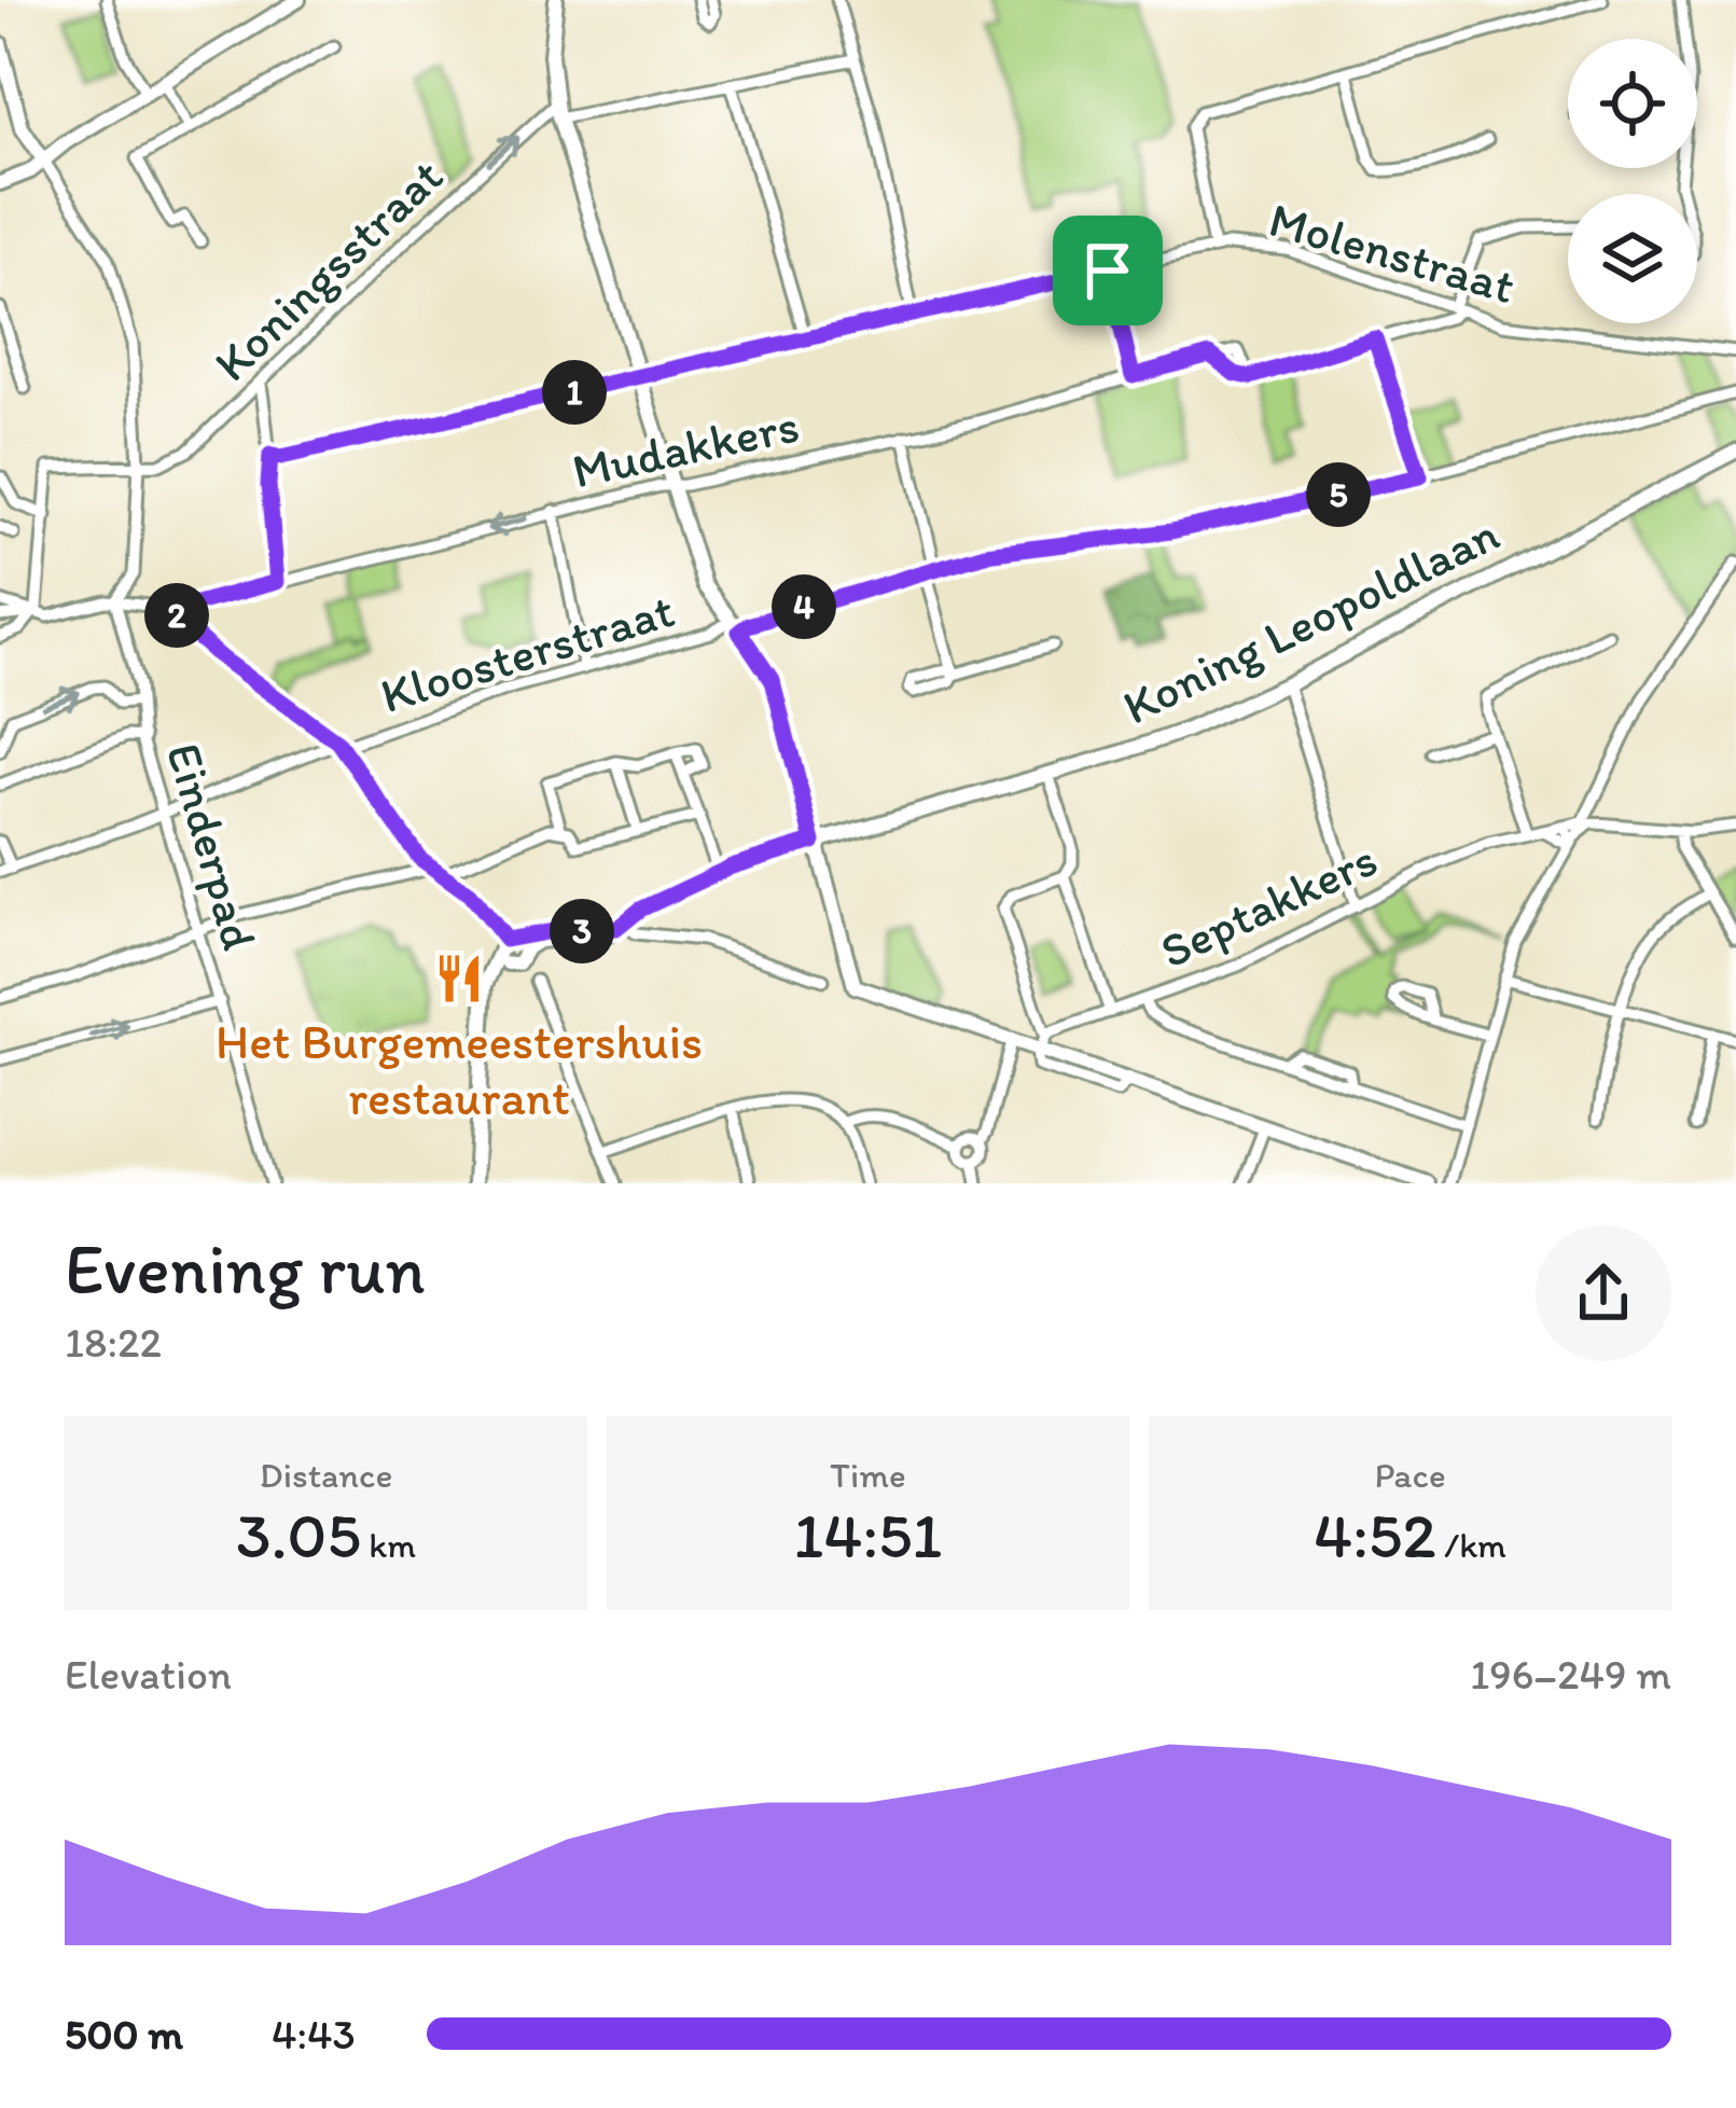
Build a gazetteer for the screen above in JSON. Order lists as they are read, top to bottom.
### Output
{
  "streets": {
    "main road": ["Koning Leopoldlaan"],
    "street": [
      "Molenstraat",
      "Koningsstraat",
      "Mudakkers",
      "Kloosterstraat",
      "Einderpad",
      "Septakkers"
    ]
  },
  "crossings": [
    ["Kloosterstraat", "Einderpad"]
  ],
  "one_way": ["Koningsstraat"],
  "places": {
    "restaurant": ["Het Burgemeestershuis restaurant"]
  },
  "page": {
    "pins": [
      "1",
      "5",
      "4",
      "2",
      "3"
    ],
    "heading": ["Evening run", "18:22"],
    "stats": [
      ["Distance", "3.05 km"],
      ["Time", "14:51"],
      ["Pace", "4:52 /km"]
    ],
    "chart": ["Elevation", "196–249 m"],
    "list": [
      {
        "name": "500 m",
        "note": "4:43"
      }
    ]
  }
}
